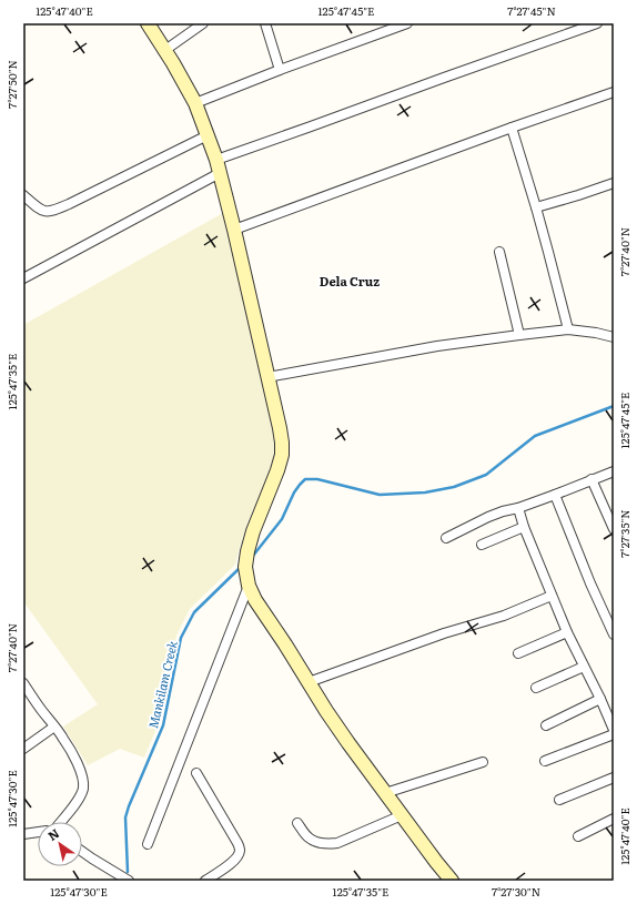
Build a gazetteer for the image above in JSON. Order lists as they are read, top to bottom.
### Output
{
  "districts": ["Dela Cruz"],
  "water": ["Mankilam Creek"],
  "north": "top left",
  "coordinates": [
    "125°47'40\"E",
    "125°47'45\"E",
    "7°27'45\"N",
    "7°27'50\"N",
    "7°27'40\"N",
    "125°47'35\"E",
    "7°27'35\"N",
    "125°47'30\"E",
    "7°27'30\"N"
  ]
}
